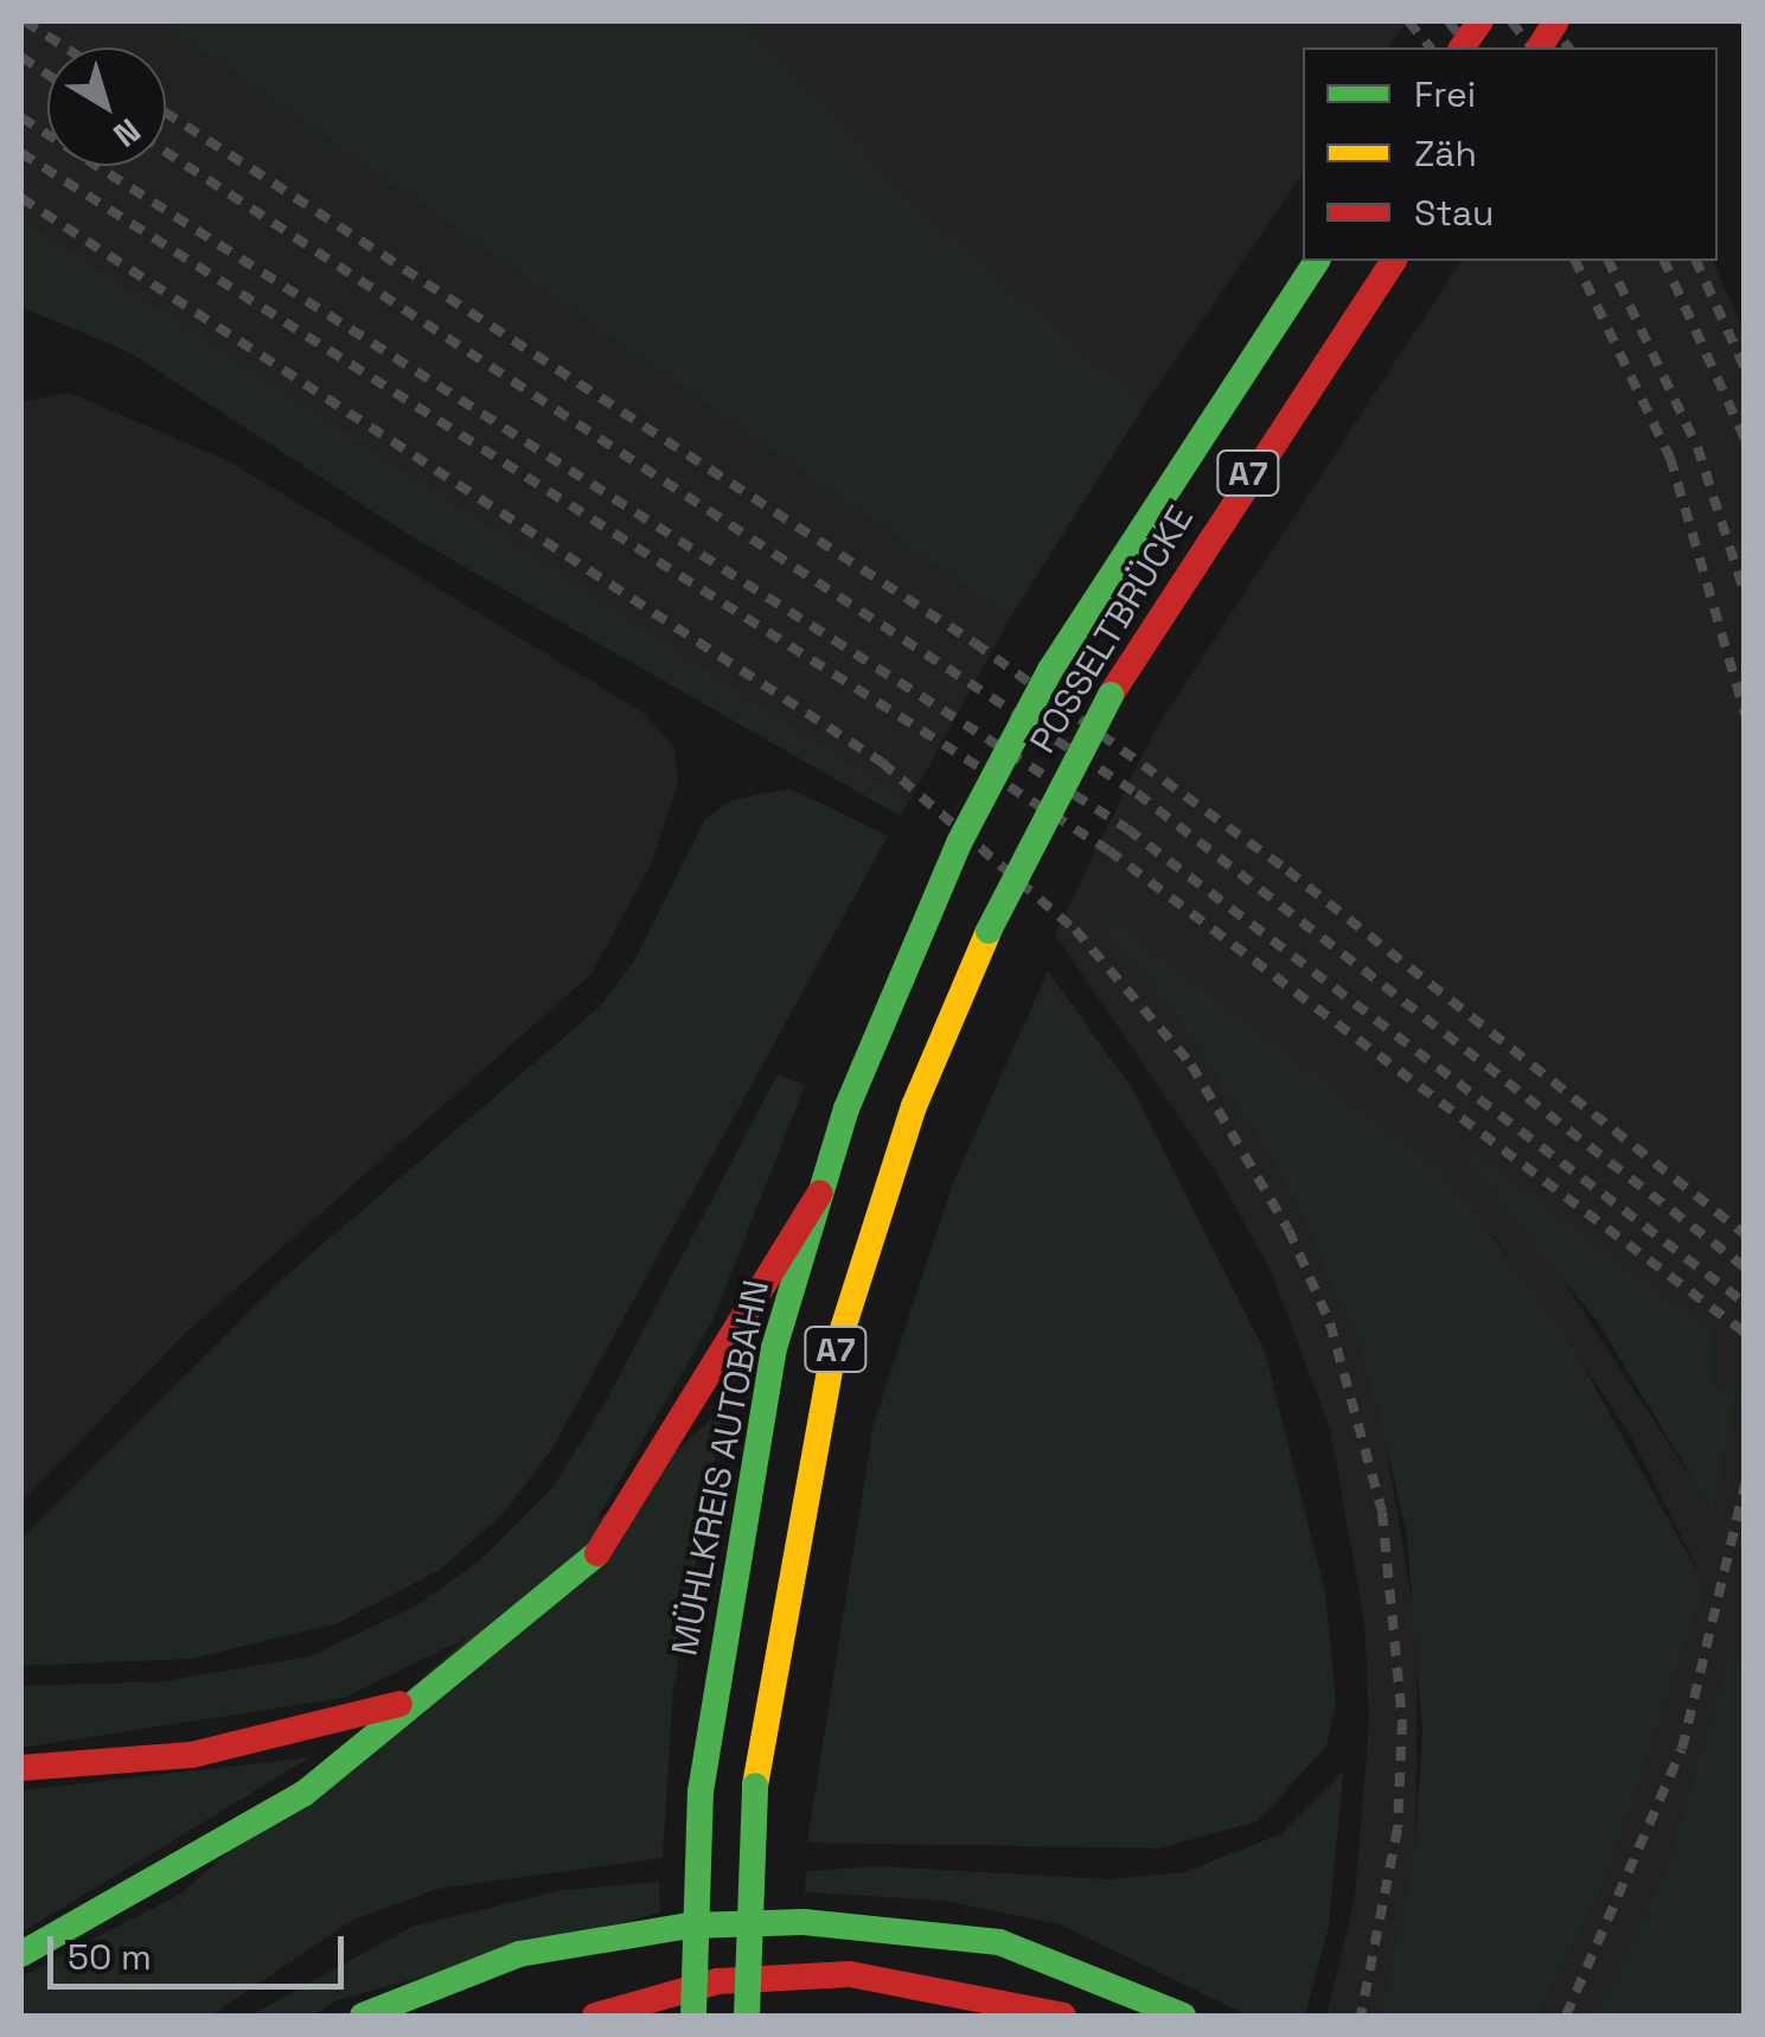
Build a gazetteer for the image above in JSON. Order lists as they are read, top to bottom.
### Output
{
  "streets": {
    "highway": ["A7", "POSSELTBRÜCKE", "MÜHLKREIS AUTOBAHN"]
  },
  "crossings": [
    ["A7", "POSSELTBRÜCKE"],
    ["POSSELTBRÜCKE", "MÜHLKREIS AUTOBAHN"]
  ],
  "legend": ["Frei", "Zäh", "Stau"],
  "scale_bar": "50 m",
  "north": "bottom right"
}
